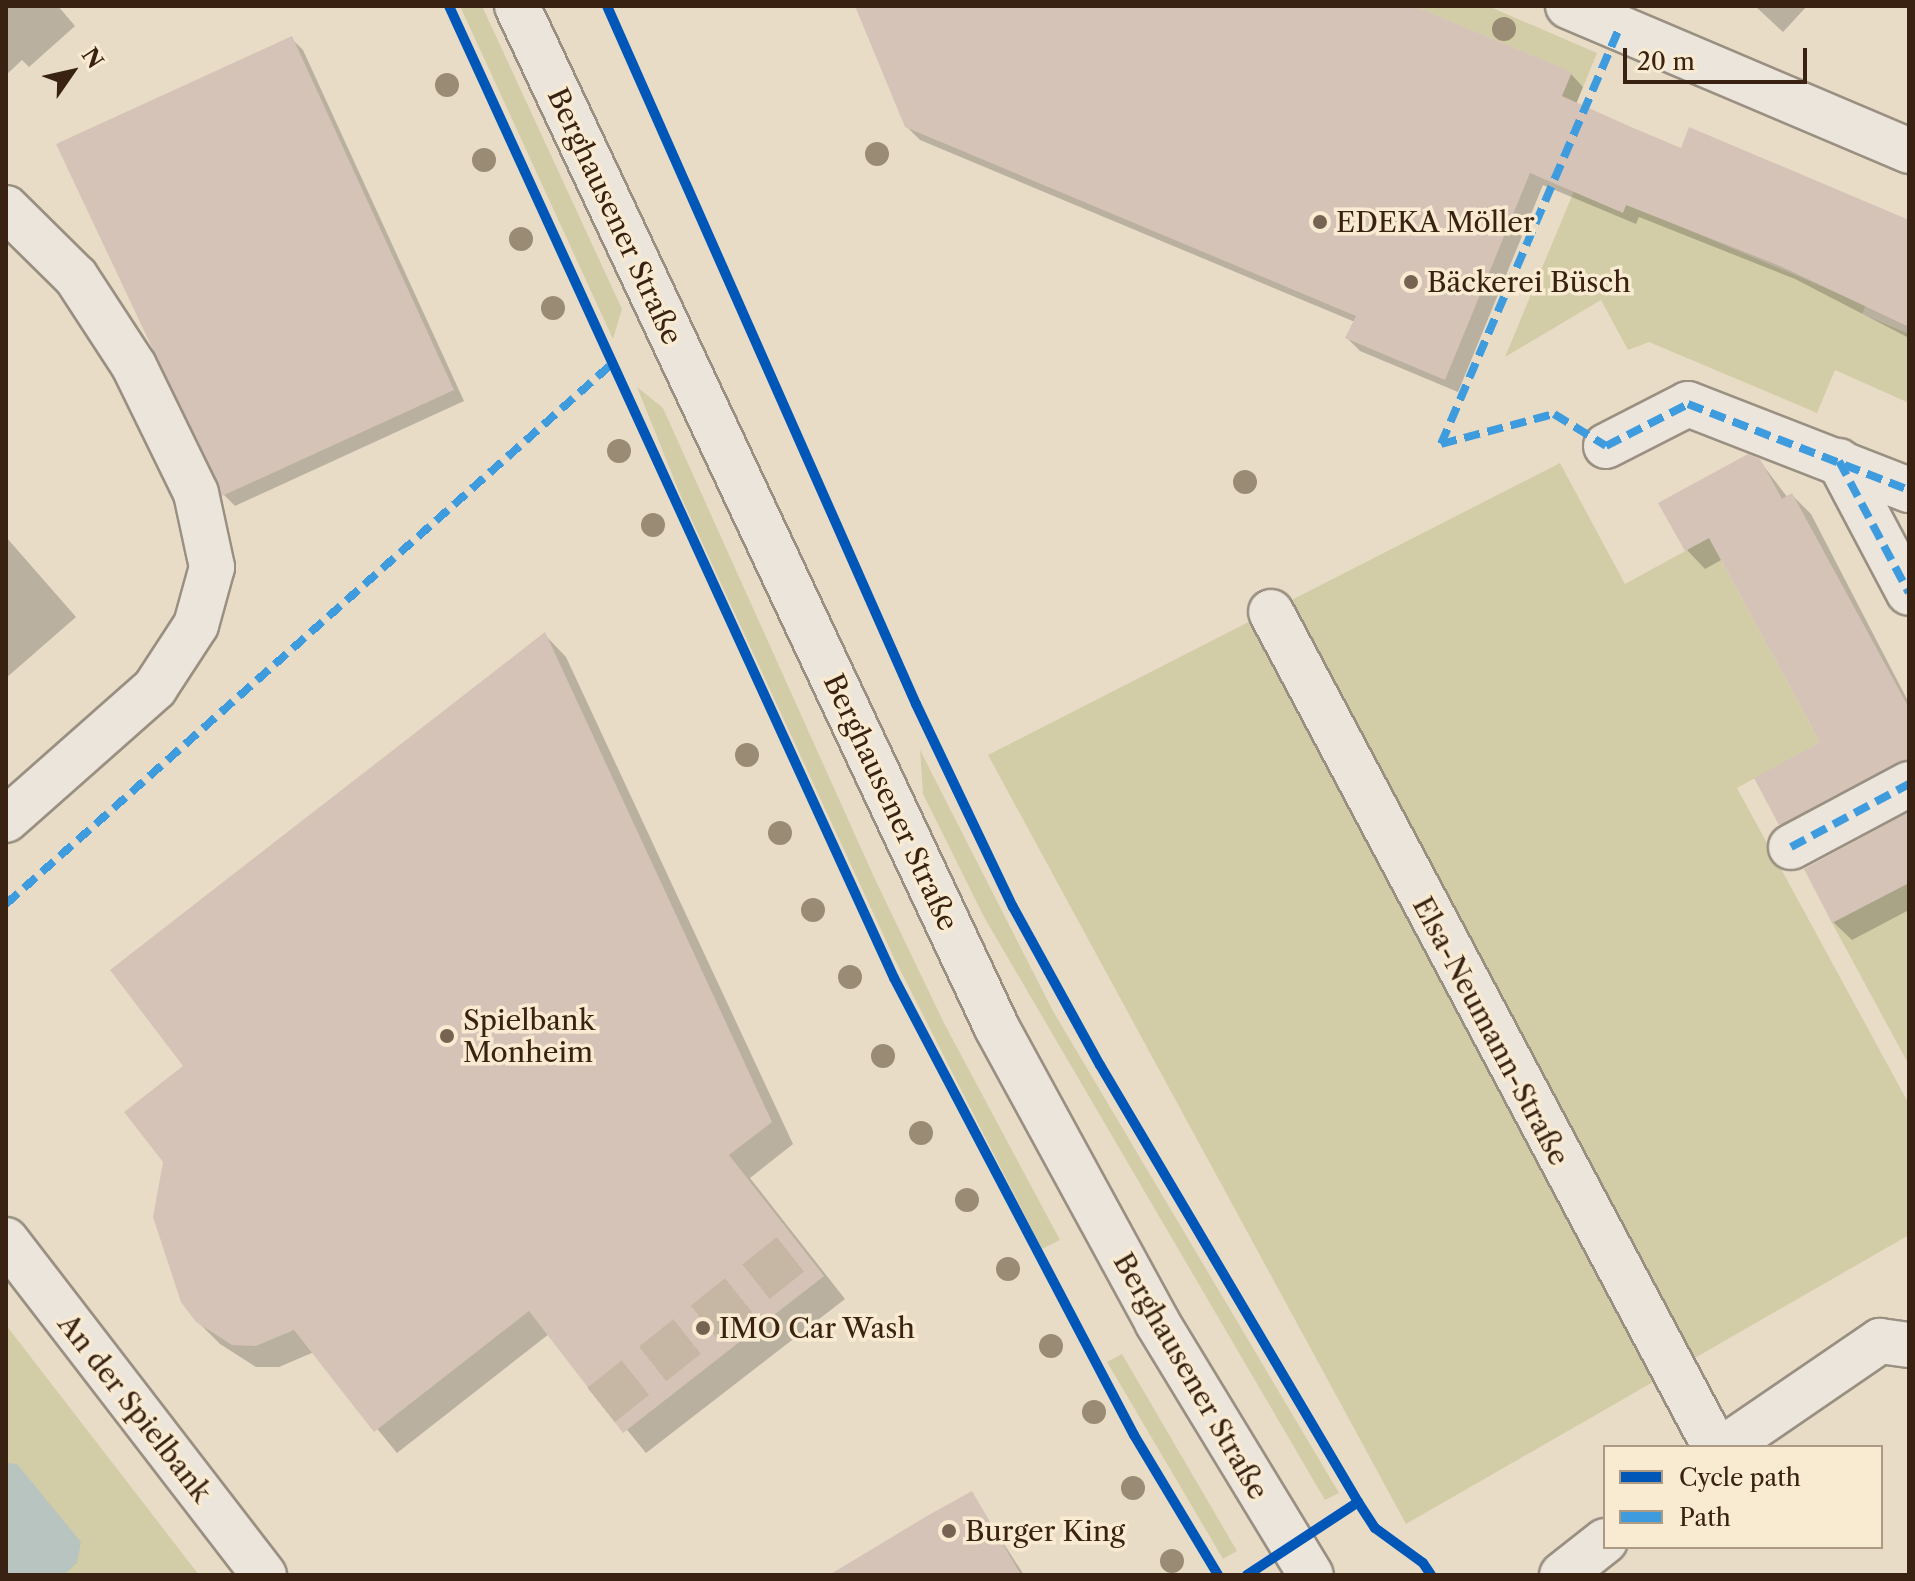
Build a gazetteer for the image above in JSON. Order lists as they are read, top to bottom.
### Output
{
  "streets": {
    "street": ["Berghausener Straße", "Elsa-Neumann-Straße", "An der Spielbank"]
  },
  "places": [
    "EDEKA Möller",
    "Bäckerei Büsch",
    "Spielbank Monheim",
    "IMO Car Wash",
    "Burger King"
  ],
  "legend": ["Cycle path", "Path"],
  "scale_bar": "20 m",
  "north": "top right"
}
